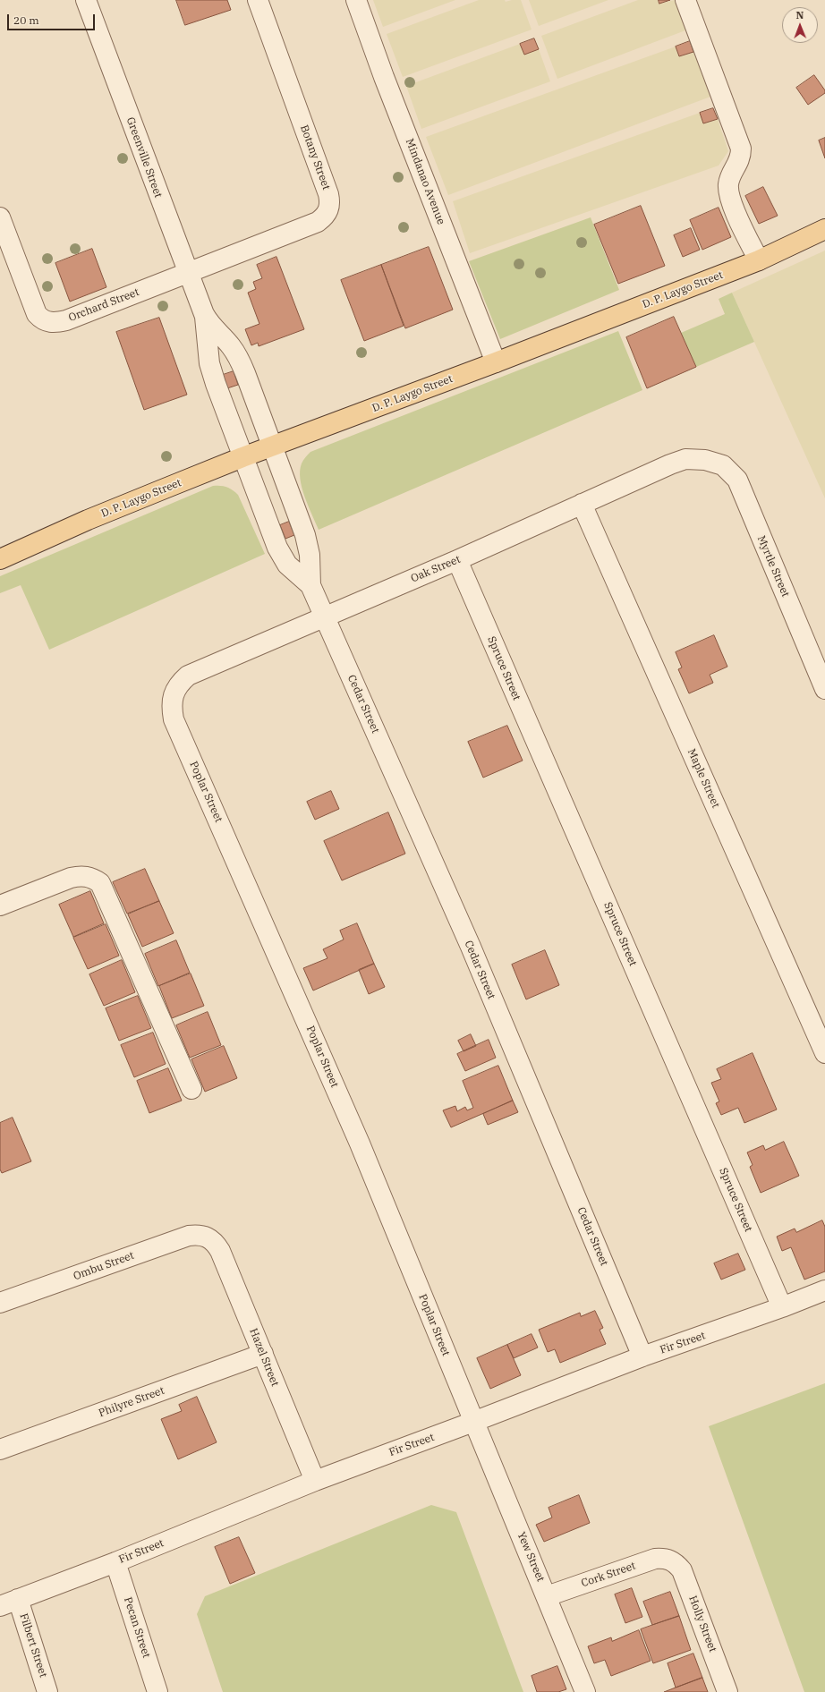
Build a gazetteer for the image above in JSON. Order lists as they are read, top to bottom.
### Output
{
  "streets": {
    "main road": ["D. P. Laygo Street"],
    "street": [
      "Greenville Street",
      "Botany Street",
      "Mindanao Avenue",
      "Orchard Street",
      "Myrtle Street",
      "Oak Street",
      "Spruce Street",
      "Cedar Street",
      "Maple Street",
      "Poplar Street",
      "Ombu Street",
      "Fir Street",
      "Hazel Street",
      "Philyre Street",
      "Yew Street",
      "Cork Street",
      "Holly Street",
      "Pecan Street",
      "Filbert Street"
    ]
  },
  "crossings": [
    ["Greenville Street", "Botany Street"],
    ["Greenville Street", "Orchard Street"],
    ["Botany Street", "Orchard Street"],
    ["Mindanao Avenue", "D. P. Laygo Street"],
    ["Myrtle Street", "Oak Street"],
    ["Oak Street", "Spruce Street"],
    ["Oak Street", "Cedar Street"],
    ["Oak Street", "Maple Street"],
    ["Oak Street", "Poplar Street"],
    ["Spruce Street", "Fir Street"],
    ["Cedar Street", "Fir Street"],
    ["Poplar Street", "Fir Street"],
    ["Poplar Street", "Yew Street"],
    ["Ombu Street", "Hazel Street"],
    ["Fir Street", "Hazel Street"],
    ["Fir Street", "Yew Street"],
    ["Fir Street", "Pecan Street"],
    ["Fir Street", "Filbert Street"],
    ["Hazel Street", "Philyre Street"],
    ["Yew Street", "Cork Street"],
    ["Cork Street", "Holly Street"]
  ],
  "scale_bar": "20 m",
  "north": "top"
}
